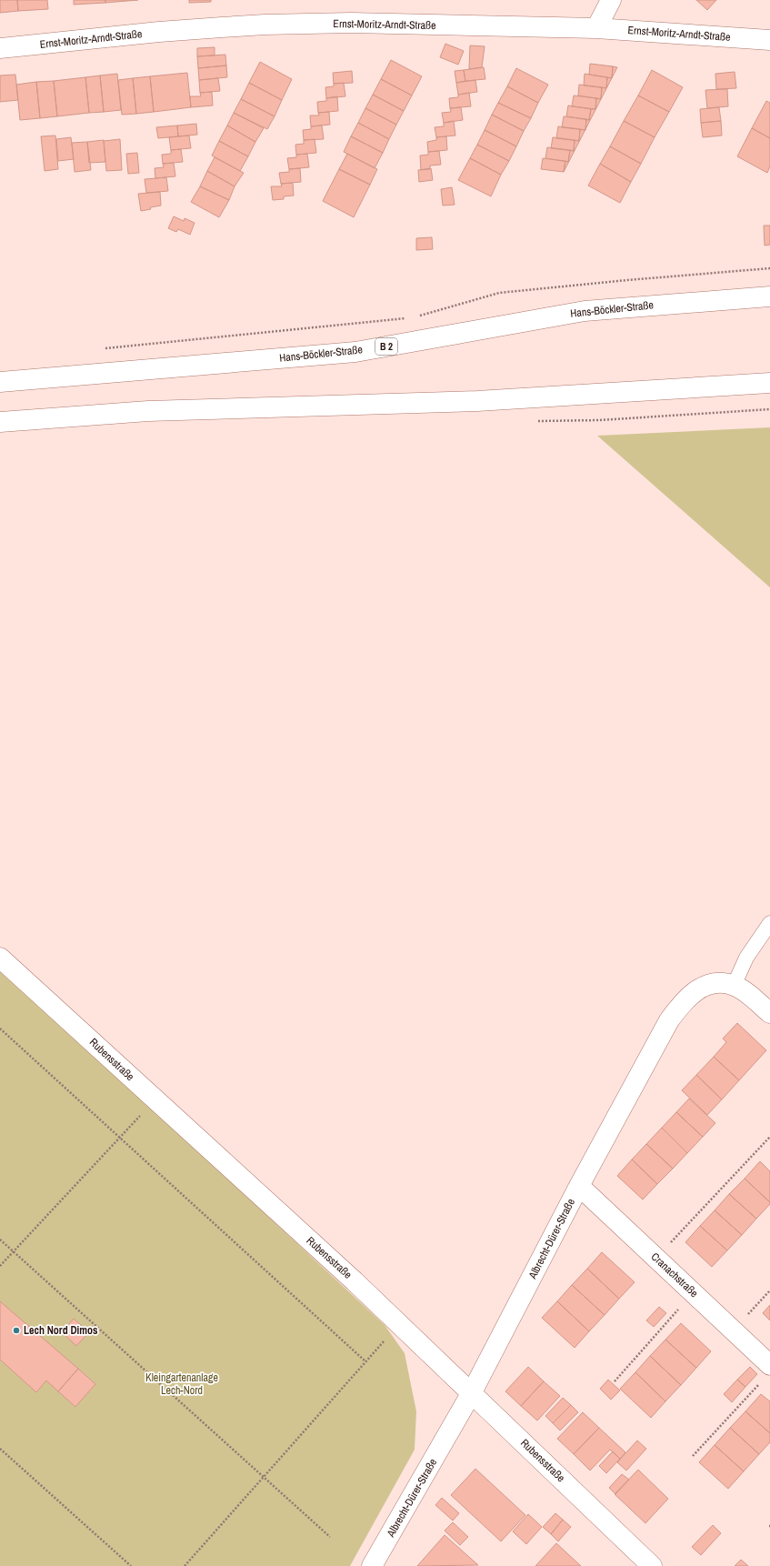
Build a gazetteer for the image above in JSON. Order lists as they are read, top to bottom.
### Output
{
  "streets": {
    "street": [
      "Ernst-Moritz-Arndt-Straße",
      "Hans-Böckler-Straße",
      "B 2",
      "Rubensstraße",
      "Albrecht-Dürer-Straße",
      "Cranachstraße"
    ]
  },
  "crossings": [
    ["Rubensstraße", "Albrecht-Dürer-Straße"],
    ["Albrecht-Dürer-Straße", "Cranachstraße"]
  ],
  "parks": ["Kleingartenanlage Lech-Nord"],
  "places": ["Lech Nord Dimos"]
}
